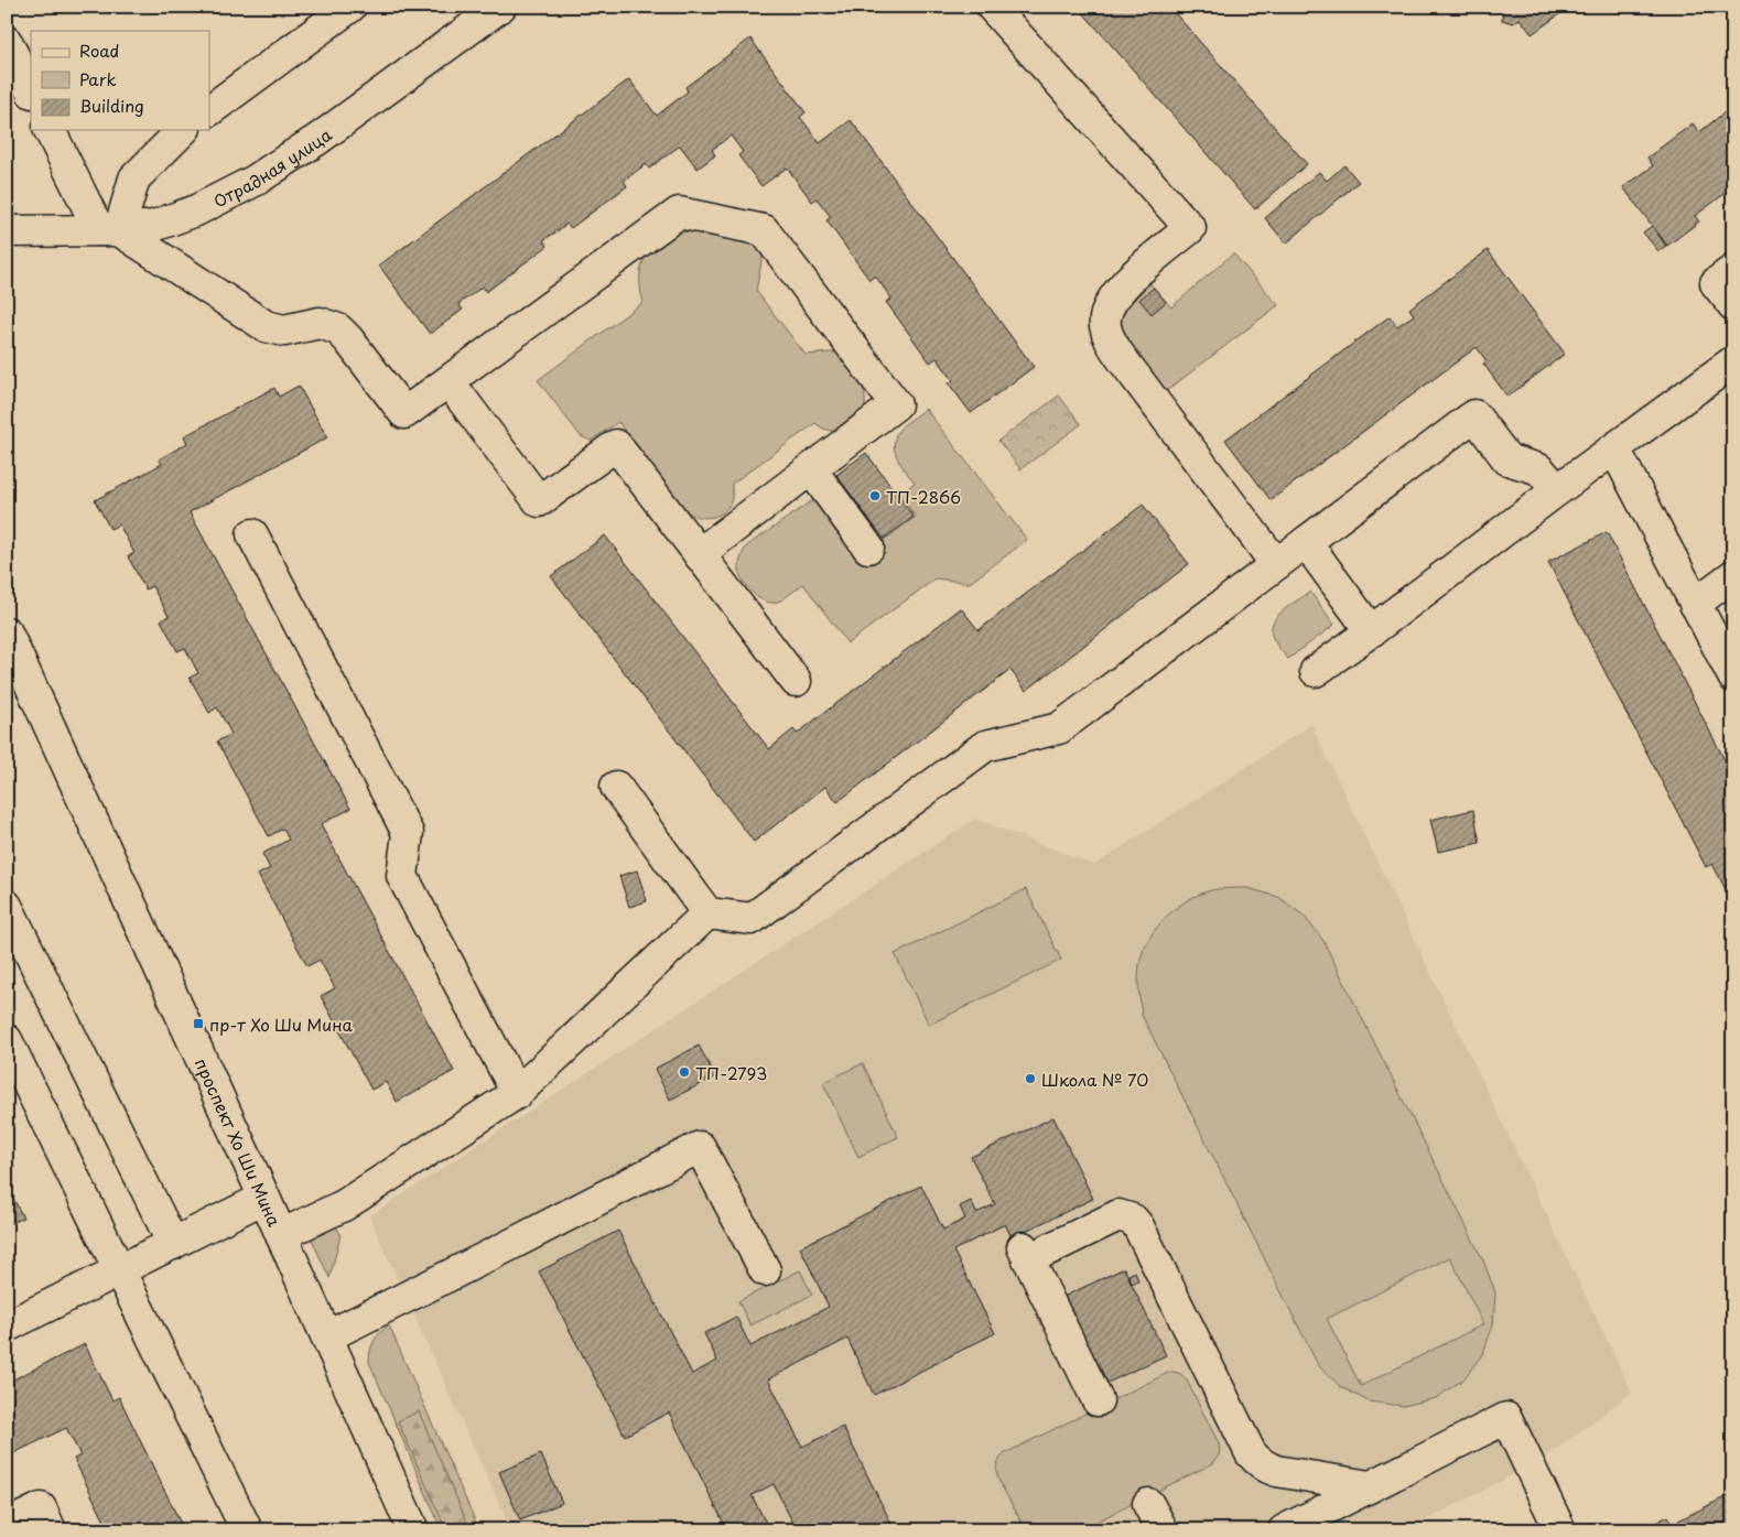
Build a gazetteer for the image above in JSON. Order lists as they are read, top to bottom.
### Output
{
  "streets": {
    "street": ["Отрадная улица", "проспект Хо Ши Мина"]
  },
  "places": {
    "other": ["ТП-2866", "ТП-2793", "Школа № 70"],
    "transit": ["пр-т Хо Ши Мина"]
  },
  "legend": ["Road", "Park", "Building"]
}
